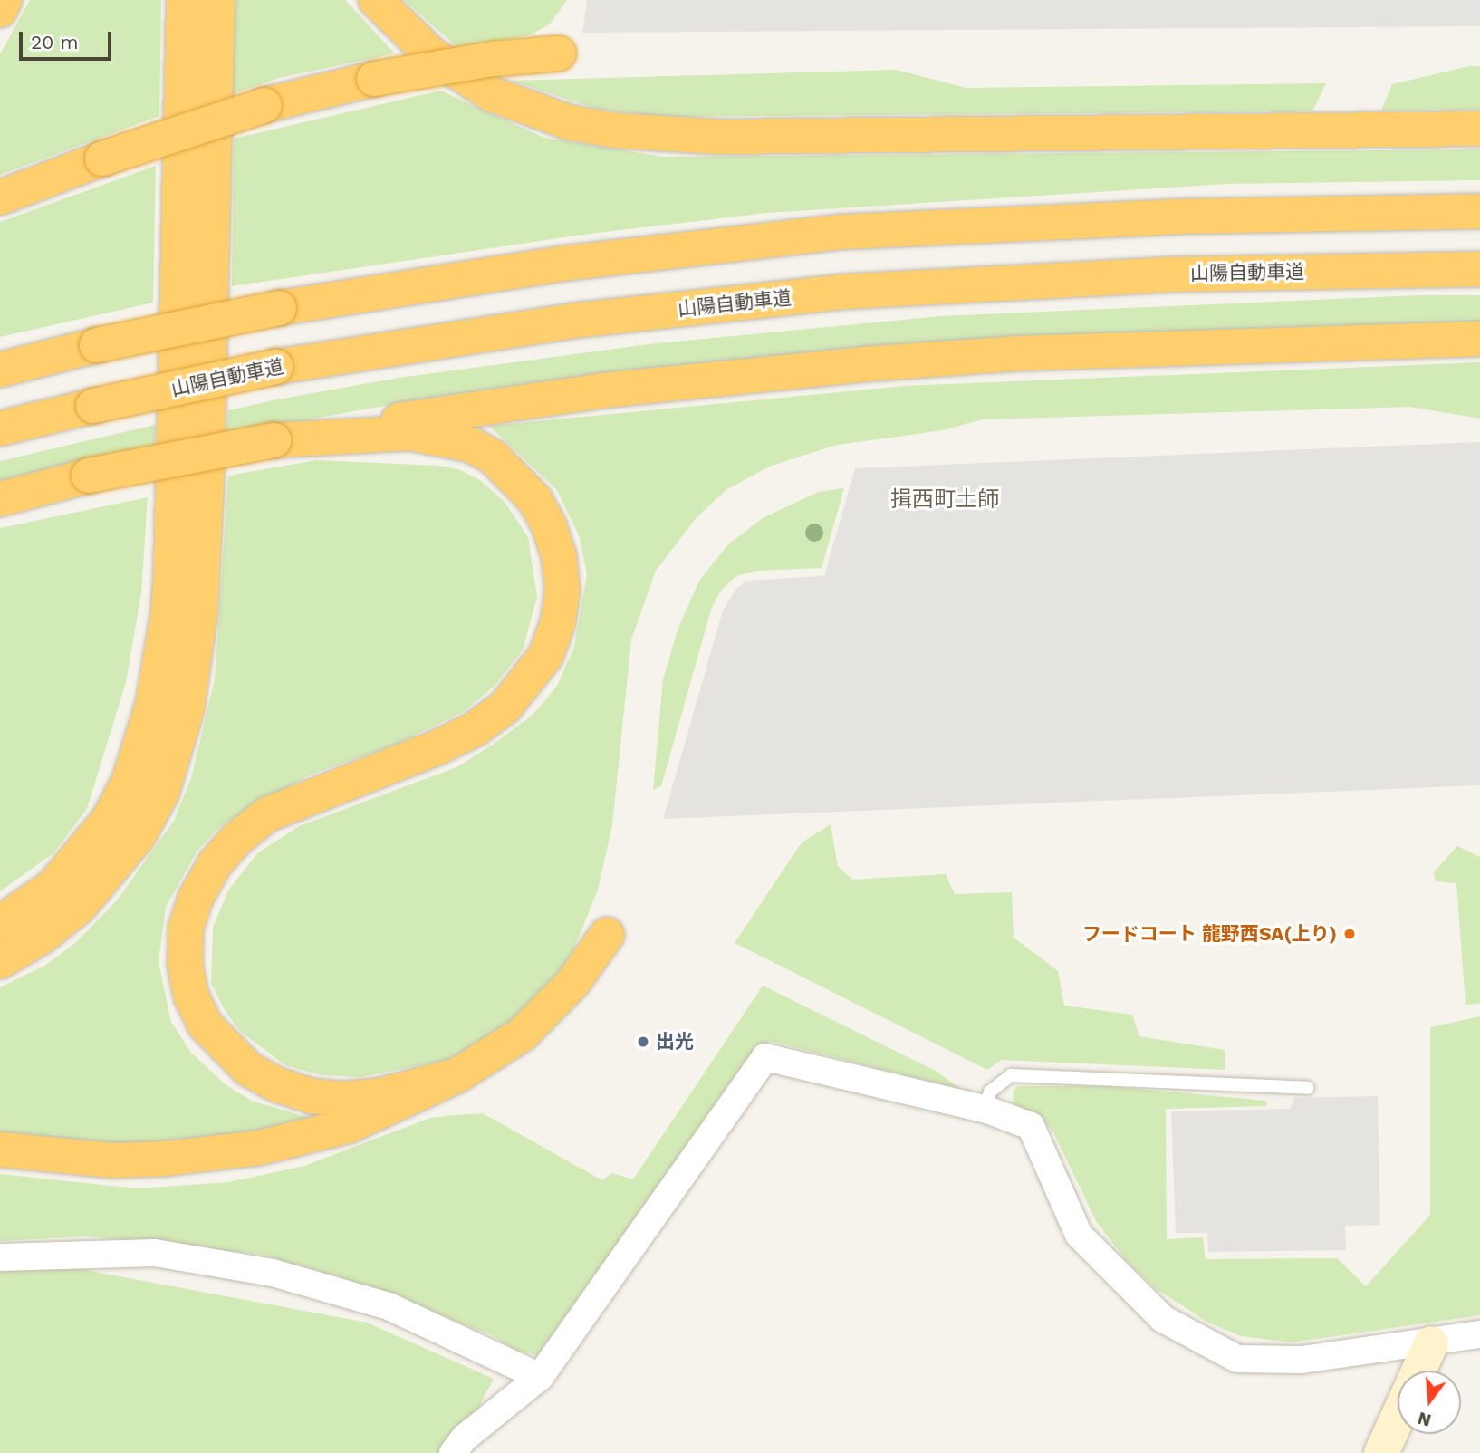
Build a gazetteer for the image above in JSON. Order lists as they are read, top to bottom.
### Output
{
  "streets": {
    "highway": ["山陽自動車道"]
  },
  "districts": ["揖西町土師"],
  "places": ["フードコート 龍野西SA(上り)", "出光"],
  "scale_bar": "20 m",
  "north": "bottom"
}
